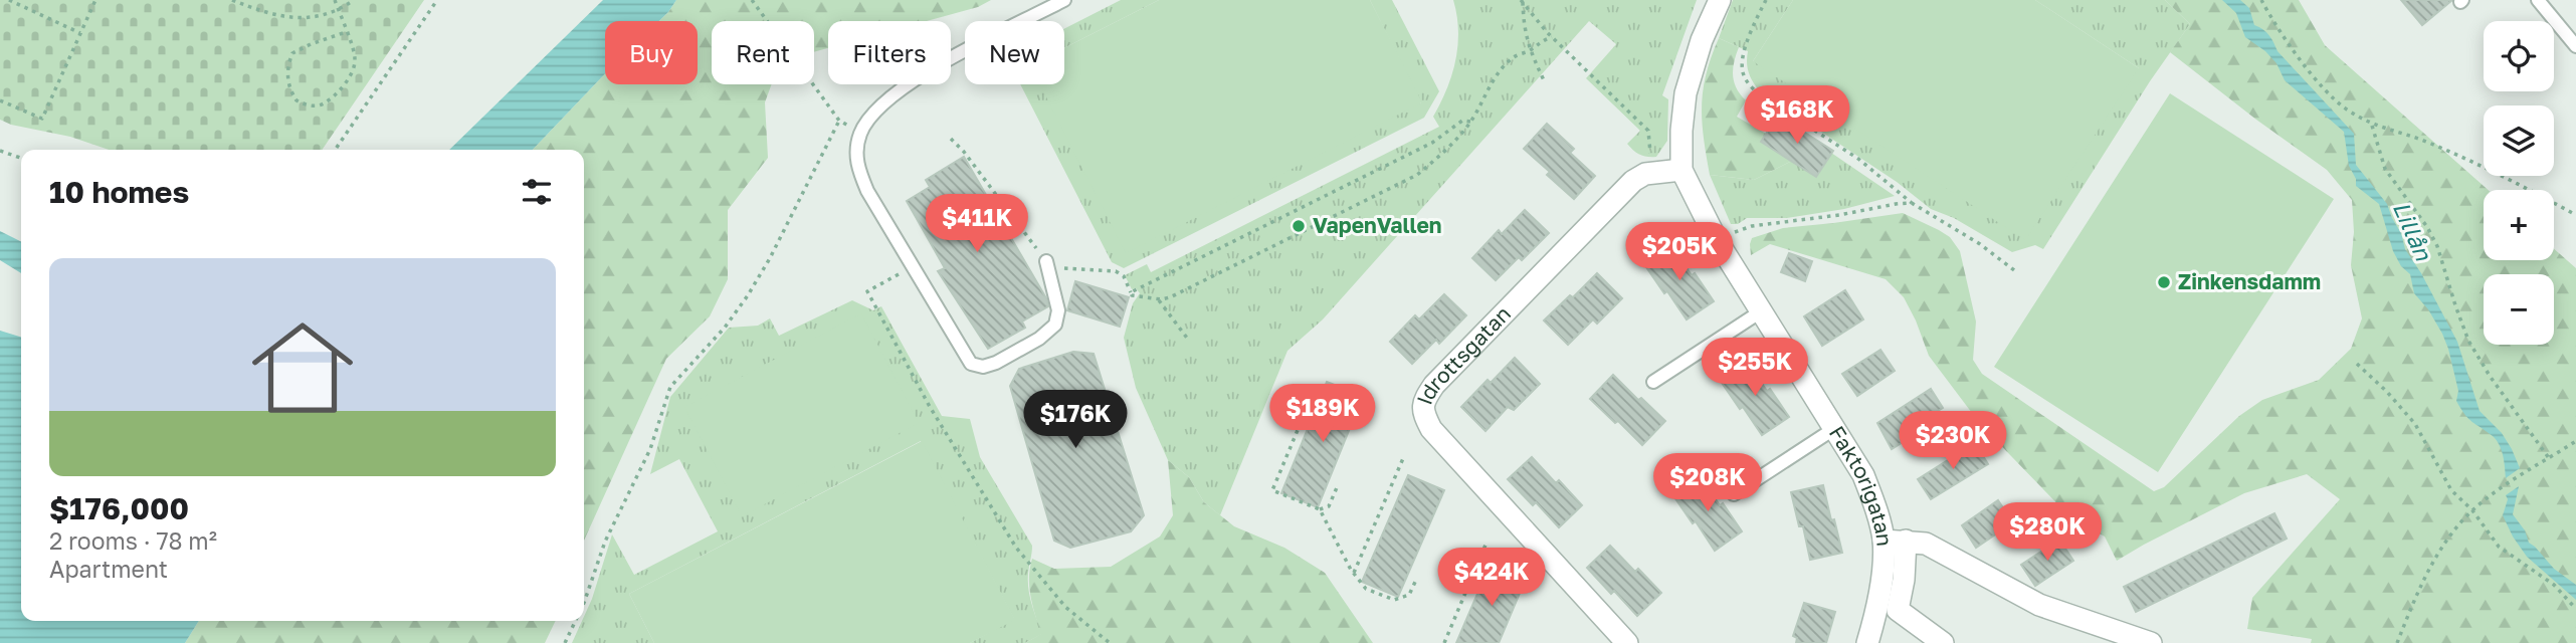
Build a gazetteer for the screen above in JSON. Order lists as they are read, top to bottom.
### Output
{
  "streets": {
    "street": ["Idrottsgatan", "Faktorigatan"]
  },
  "crossings": [
    ["Idrottsgatan", "Faktorigatan"]
  ],
  "water": ["Lillån"],
  "places": ["VapenVallen", "Zinkensdamm"],
  "page": {
    "map_buttons": ["+", "−"],
    "chip": [
      "Buy",
      "Rent",
      "Filters",
      "New"
    ],
    "price": [
      "$168K",
      "$411K",
      "$205K",
      "$255K",
      "$189K",
      "$176K",
      "$230K",
      "$208K",
      "$280K",
      "$424K"
    ],
    "heading": "10 homes",
    "list": [
      {
        "name": "$176,000",
        "note": "2 rooms · 78 m² · Apartment"
      }
    ]
  }
}
